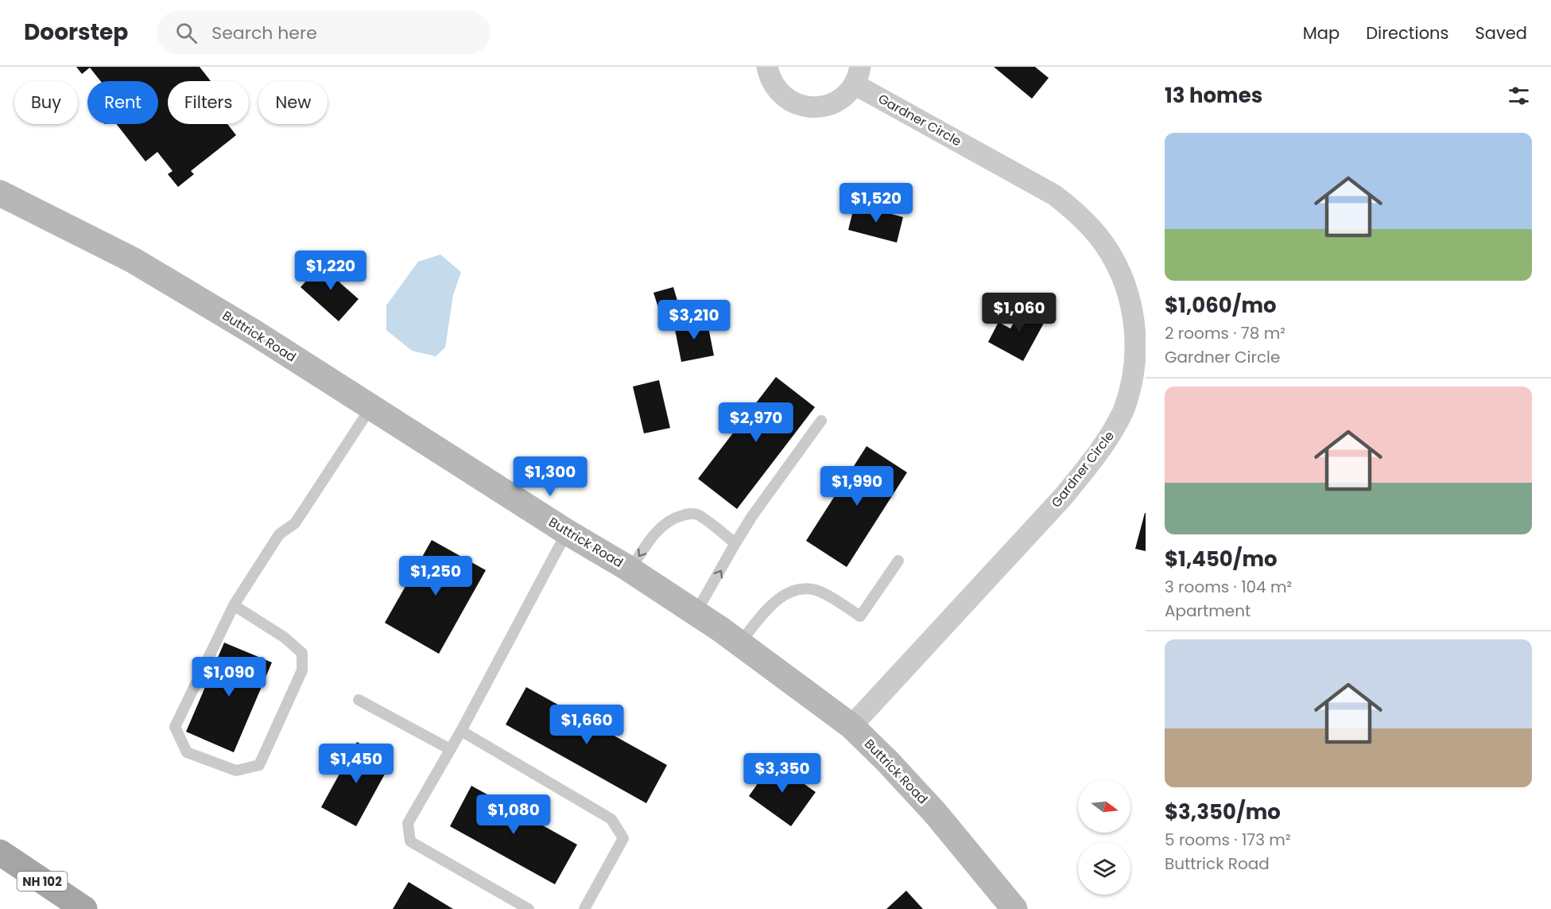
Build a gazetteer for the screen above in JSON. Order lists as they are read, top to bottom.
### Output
{
  "streets": {
    "main road": ["NH 102"],
    "street": ["Gardner Circle", "Buttrick Road"]
  },
  "crossings": [
    ["Gardner Circle", "Buttrick Road"]
  ],
  "north": "right",
  "page": {
    "header": "Doorstep",
    "search": "Search here",
    "nav": ["Map", "Directions", "Saved"],
    "heading": "13 homes",
    "chip": [
      "Buy",
      "Rent",
      "Filters",
      "New"
    ],
    "list": [
      {
        "name": "$1,060/mo",
        "note": "2 rooms · 78 m² · Gardner Circle"
      },
      {
        "name": "$1,450/mo",
        "note": "3 rooms · 104 m² · Apartment"
      },
      {
        "name": "$3,350/mo",
        "note": "5 rooms · 173 m² · Buttrick Road"
      }
    ],
    "price": [
      "$1,520",
      "$1,220",
      "$1,060",
      "$3,210",
      "$2,970",
      "$1,300",
      "$1,990",
      "$1,250",
      "$1,090",
      "$1,660",
      "$1,450",
      "$3,350",
      "$1,080"
    ]
  }
}
